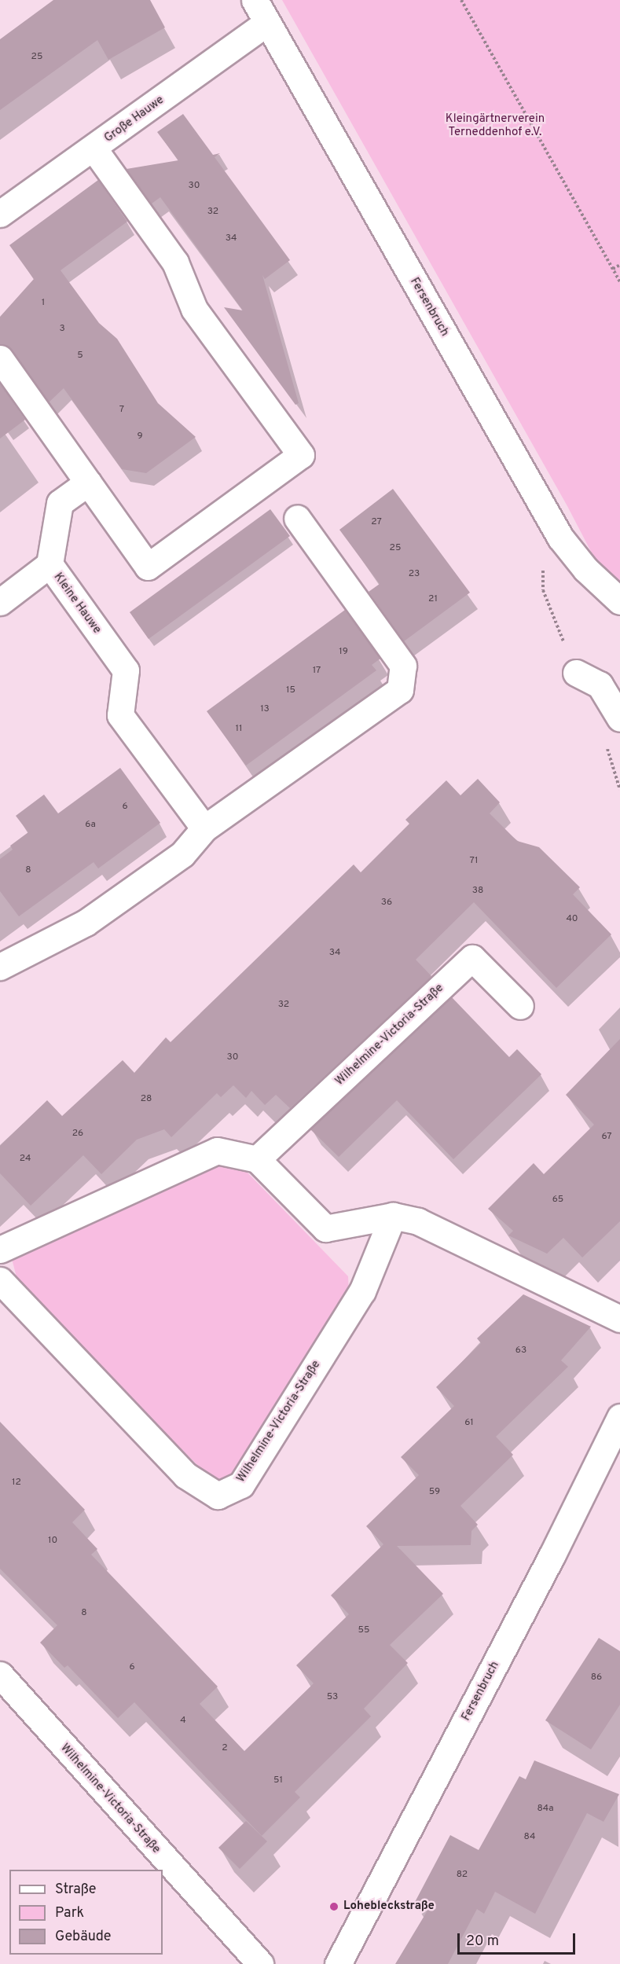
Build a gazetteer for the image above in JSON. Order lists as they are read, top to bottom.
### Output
{
  "streets": {
    "street": [
      "Große Hauwe",
      "Fersenbruch",
      "Kleine Hauwe",
      "Wilhelmine-Victoria-Straße"
    ]
  },
  "crossings": [
    ["Große Hauwe", "Fersenbruch"]
  ],
  "parks": ["Kleingärtnerverein Terneddenhof e.V."],
  "places": ["Lohebleckstraße"],
  "house_numbers": [
    "25",
    "30",
    "32",
    "34",
    "1",
    "3",
    "5",
    "7",
    "9",
    "27",
    "25",
    "23",
    "21",
    "19",
    "17",
    "15",
    "13",
    "11",
    "6",
    "6a",
    "71",
    "8",
    "38",
    "36",
    "40",
    "34",
    "32",
    "30",
    "28",
    "26",
    "67",
    "24",
    "65",
    "63",
    "61",
    "12",
    "59",
    "10",
    "8",
    "55",
    "6",
    "86",
    "53",
    "4",
    "2",
    "51",
    "84a",
    "84",
    "82"
  ],
  "legend": ["Straße", "Park", "Gebäude"],
  "scale_bar": "20 m"
}
